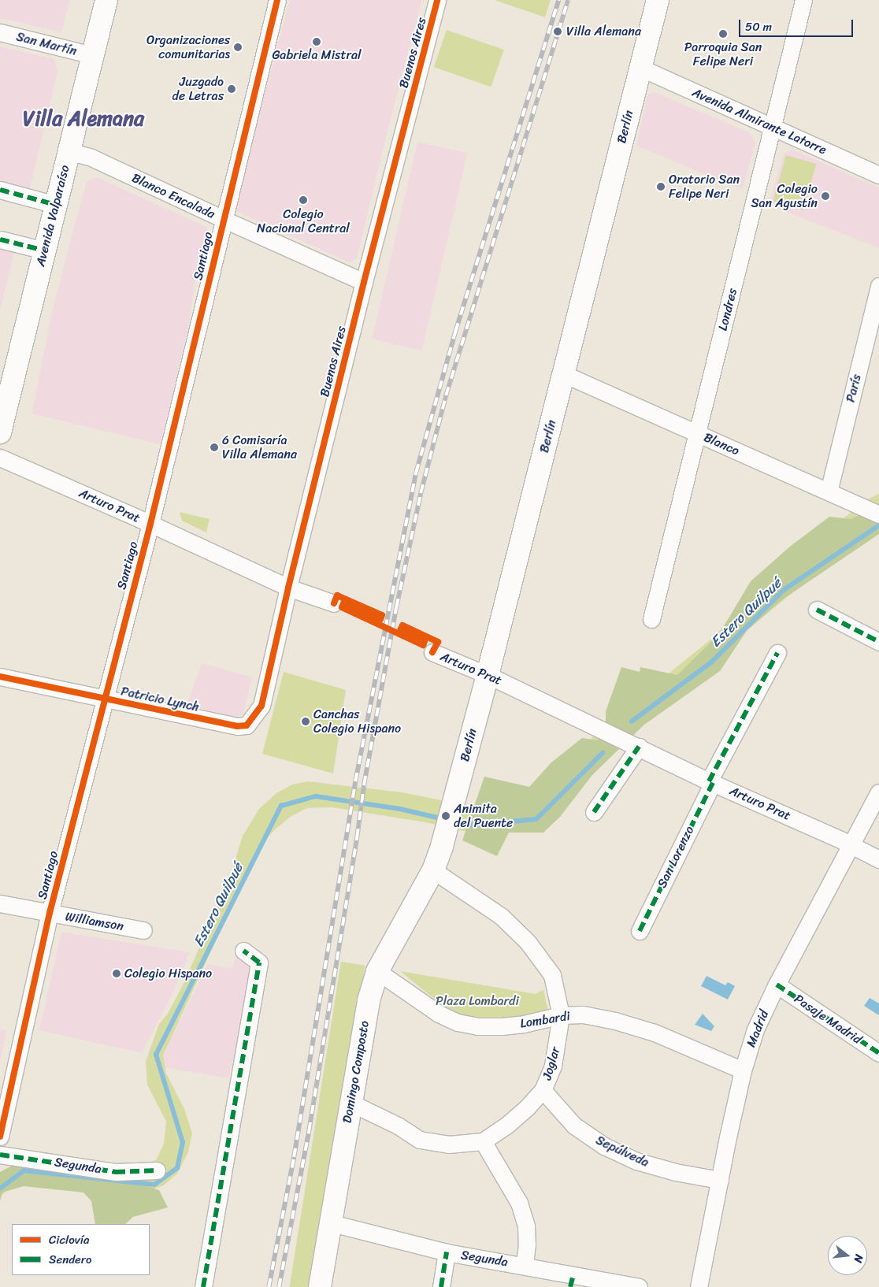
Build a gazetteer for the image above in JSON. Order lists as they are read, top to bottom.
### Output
{
  "streets": {
    "main road": ["Berlín", "Avenida Valparaíso", "Domingo Composto"],
    "street": [
      "San Martín",
      "Buenos Aires",
      "Avenida Almirante Latorre",
      "Blanco Encalada",
      "Santiago",
      "Londres",
      "París",
      "Blanco",
      "Arturo Prat",
      "Patricio Lynch",
      "San Lorenzo",
      "Williamson",
      "Pasaje Madrid",
      "Lombardi",
      "Madrid",
      "Joglar",
      "Sepúlveda",
      "Segunda"
    ]
  },
  "crossings": [
    ["San Martín", "Avenida Valparaíso"],
    ["Buenos Aires", "Blanco Encalada"],
    ["Buenos Aires", "Arturo Prat"],
    ["Buenos Aires", "Patricio Lynch"],
    ["Avenida Almirante Latorre", "Berlín"],
    ["Avenida Almirante Latorre", "Londres"],
    ["Berlín", "Blanco"],
    ["Berlín", "Arturo Prat"],
    ["Berlín", "Joglar"],
    ["Berlín", "Domingo Composto"],
    ["Blanco Encalada", "Avenida Valparaíso"],
    ["Blanco Encalada", "Santiago"],
    ["Santiago", "Arturo Prat"],
    ["Santiago", "Patricio Lynch"],
    ["Santiago", "Williamson"],
    ["Londres", "Blanco"],
    ["París", "Blanco"],
    ["Arturo Prat", "San Lorenzo"],
    ["Arturo Prat", "Madrid"],
    ["Pasaje Madrid", "Madrid"],
    ["Lombardi", "Madrid"],
    ["Lombardi", "Joglar"],
    ["Lombardi", "Domingo Composto"],
    ["Madrid", "Sepúlveda"],
    ["Joglar", "Domingo Composto"],
    ["Joglar", "Sepúlveda"],
    ["Domingo Composto", "Segunda"]
  ],
  "districts": ["Villa Alemana"],
  "water": ["Estero Quilpué"],
  "parks": ["Plaza Lombardi"],
  "places": [
    "Villa Alemana",
    "Parroquia San Felipe Neri",
    "Gabriela Mistral",
    "Organizaciones comunitarias",
    "Juzgado de Letras",
    "Oratorio San Felipe Neri",
    "Colegio San Agustín",
    "Colegio Nacional Central",
    "6 Comisaría Villa Alemana",
    "Canchas Colegio Hispano",
    "Animita del Puente",
    "Colegio Hispano"
  ],
  "legend": ["Ciclovía", "Sendero"],
  "scale_bar": "50 m",
  "north": "right"
}
